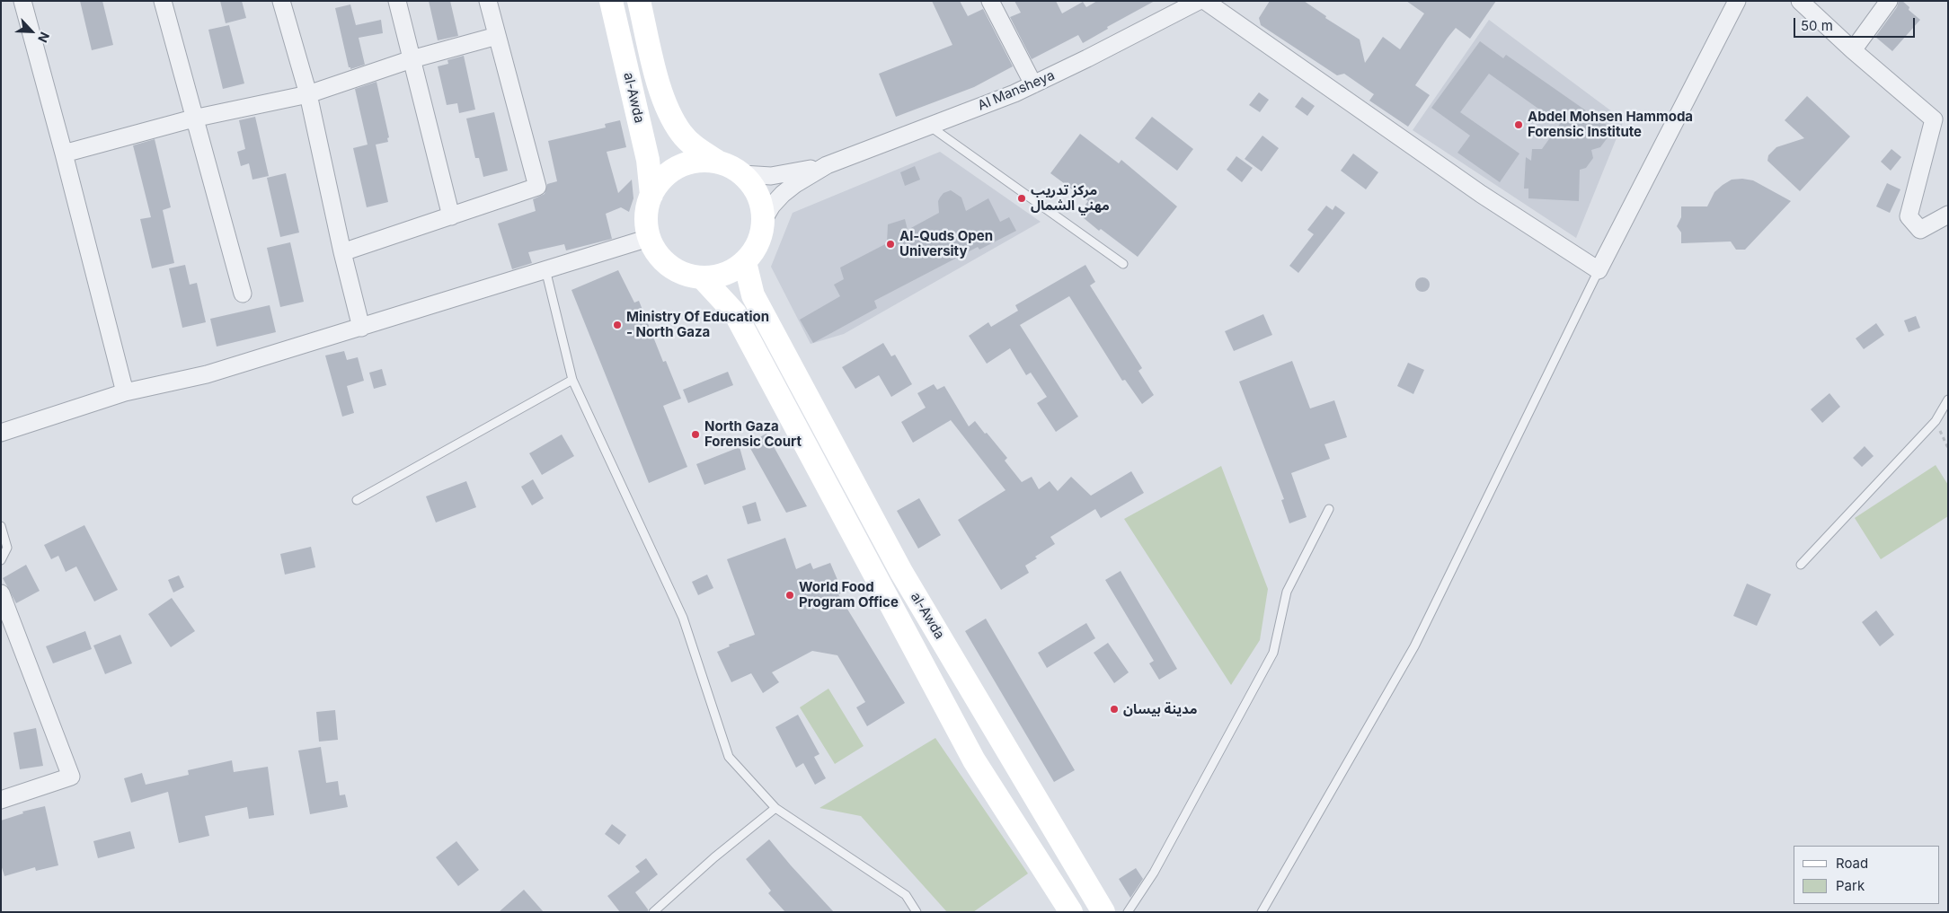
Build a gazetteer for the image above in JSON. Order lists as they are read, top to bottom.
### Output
{
  "streets": {
    "main road": ["al-Awda"],
    "street": ["Al Mansheya"]
  },
  "crossings": [
    ["Al Mansheya", "al-Awda"]
  ],
  "places": [
    "Abdel Mohsen Hammoda Forensic Institute",
    "مركز تدريب مهني الشمال",
    "Al-Quds Open University",
    "Ministry Of Education - North Gaza",
    "North Gaza Forensic Court",
    "World Food Program Office",
    "مدينة بيسان"
  ],
  "legend": ["Road", "Park"],
  "scale_bar": "50 m",
  "north": "bottom right"
}
